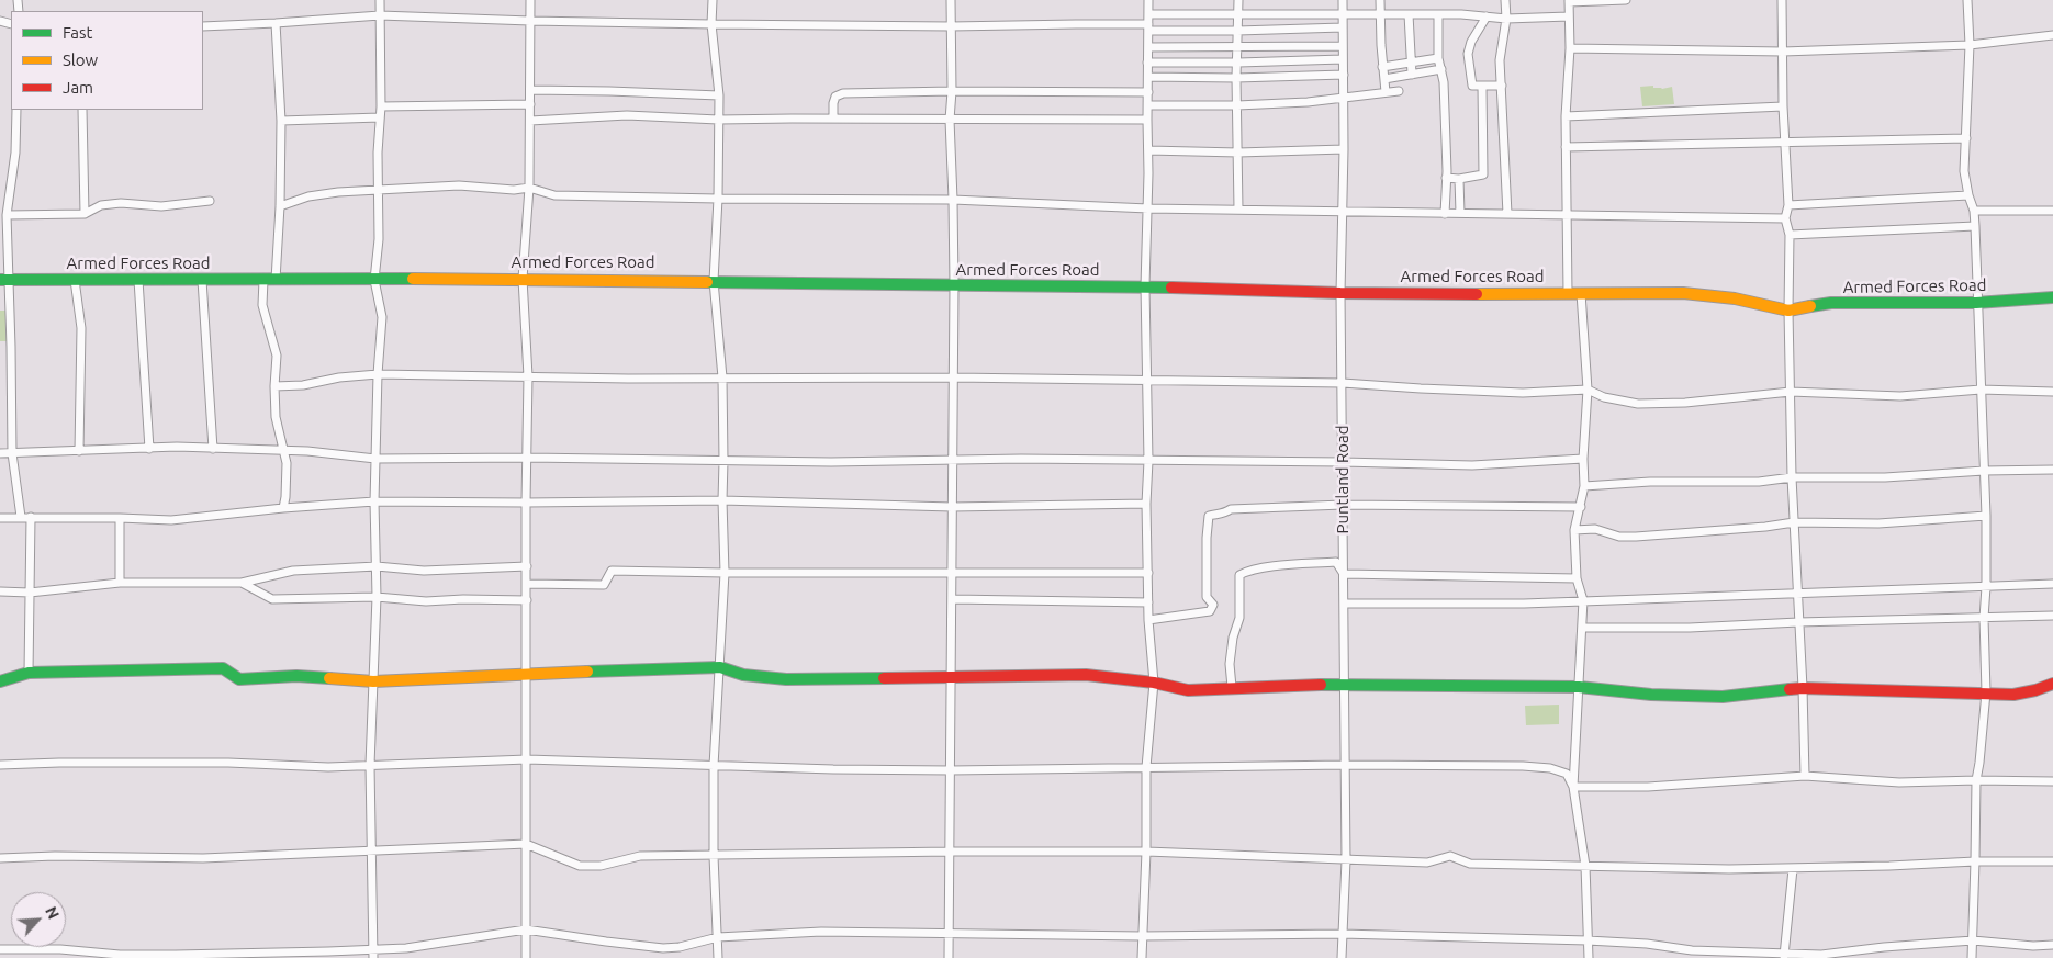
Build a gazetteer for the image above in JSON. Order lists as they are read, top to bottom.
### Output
{
  "streets": {
    "street": ["Armed Forces Road", "Puntland Road"]
  },
  "crossings": [
    ["Armed Forces Road", "Puntland Road"]
  ],
  "legend": ["Fast", "Slow", "Jam"],
  "north": "top right"
}
